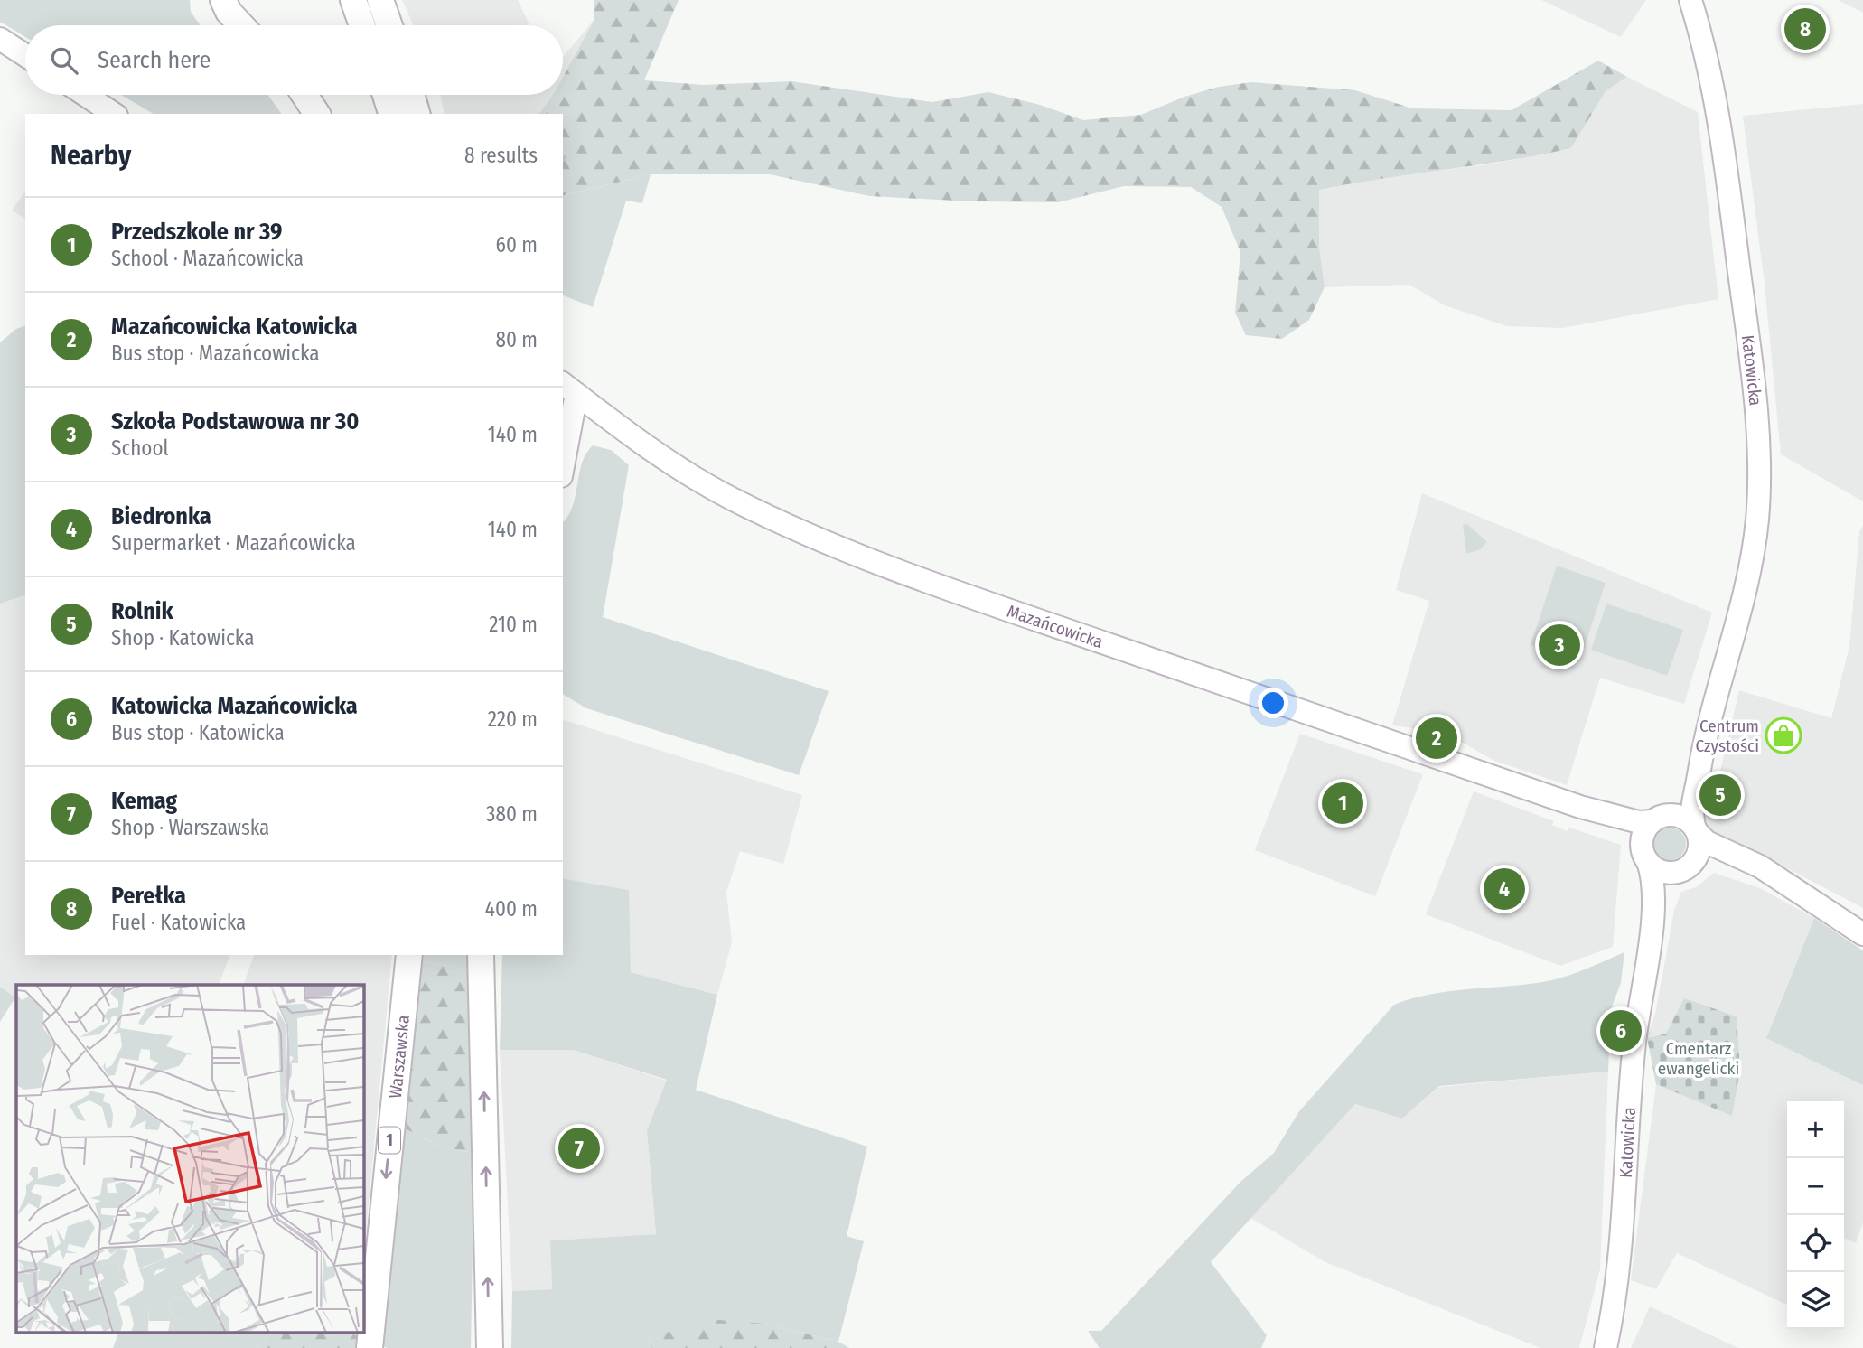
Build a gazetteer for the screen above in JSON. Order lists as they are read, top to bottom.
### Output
{
  "streets": {
    "main road": ["Warszawska", "1"],
    "street": ["Katowicka", "Mazańcowicka"]
  },
  "crossings": [
    ["Katowicka", "Mazańcowicka"]
  ],
  "parks": ["Cmentarz ewangelicki"],
  "places": {
    "shop": ["Centrum Czystości"]
  },
  "page": {
    "pins": [
      "8",
      "3",
      "2",
      "5",
      "1",
      "4",
      "6",
      "7"
    ],
    "search": "Search here",
    "heading": ["Nearby", "8 results"],
    "list": [
      {
        "mark": "1",
        "name": "Przedszkole nr 39",
        "note": "School · Mazańcowicka",
        "value": "60 m"
      },
      {
        "mark": "2",
        "name": "Mazańcowicka Katowicka",
        "note": "Bus stop · Mazańcowicka",
        "value": "80 m"
      },
      {
        "mark": "3",
        "name": "Szkoła Podstawowa nr 30",
        "note": "School",
        "value": "140 m"
      },
      {
        "mark": "4",
        "name": "Biedronka",
        "note": "Supermarket · Mazańcowicka",
        "value": "140 m"
      },
      {
        "mark": "5",
        "name": "Rolnik",
        "note": "Shop · Katowicka",
        "value": "210 m"
      },
      {
        "mark": "6",
        "name": "Katowicka Mazańcowicka",
        "note": "Bus stop · Katowicka",
        "value": "220 m"
      },
      {
        "mark": "7",
        "name": "Kemag",
        "note": "Shop · Warszawska",
        "value": "380 m"
      },
      {
        "mark": "8",
        "name": "Perełka",
        "note": "Fuel · Katowicka",
        "value": "400 m"
      }
    ],
    "map_buttons": ["+", "−"]
  }
}
